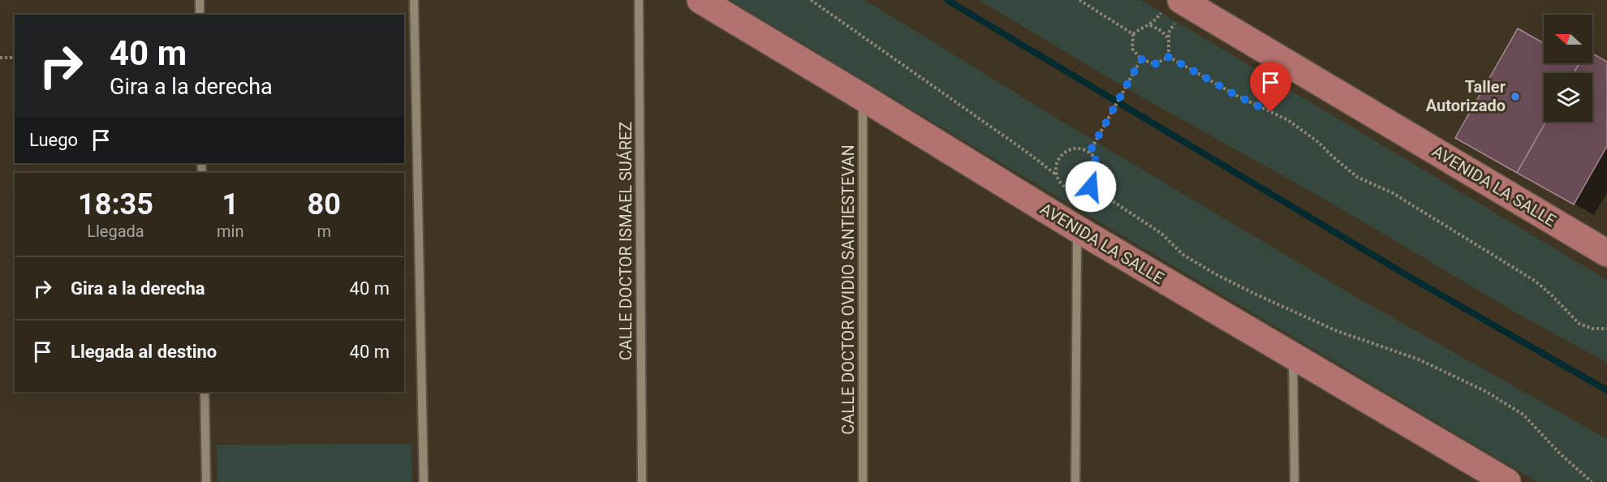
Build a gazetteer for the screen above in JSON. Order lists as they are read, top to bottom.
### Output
{
  "streets": {
    "main road": ["AVENIDA LA SALLE"],
    "street": ["CALLE DOCTOR ISMAEL SUÁREZ", "CALLE DOCTOR OVIDIO SANTIESTEVAN"]
  },
  "crossings": [
    ["AVENIDA LA SALLE", "CALLE DOCTOR OVIDIO SANTIESTEVAN"]
  ],
  "places": ["Taller Autorizado"],
  "north": "left",
  "page": {
    "turn": ["40 m", "Gira a la derecha"],
    "then": "Luego",
    "eta": [
      "18:35",
      "Llegada",
      "1",
      "min",
      "80",
      "m"
    ],
    "list": [
      {
        "name": "Gira a la derecha",
        "value": "40 m"
      },
      {
        "name": "Llegada al destino",
        "value": "40 m"
      }
    ]
  }
}
